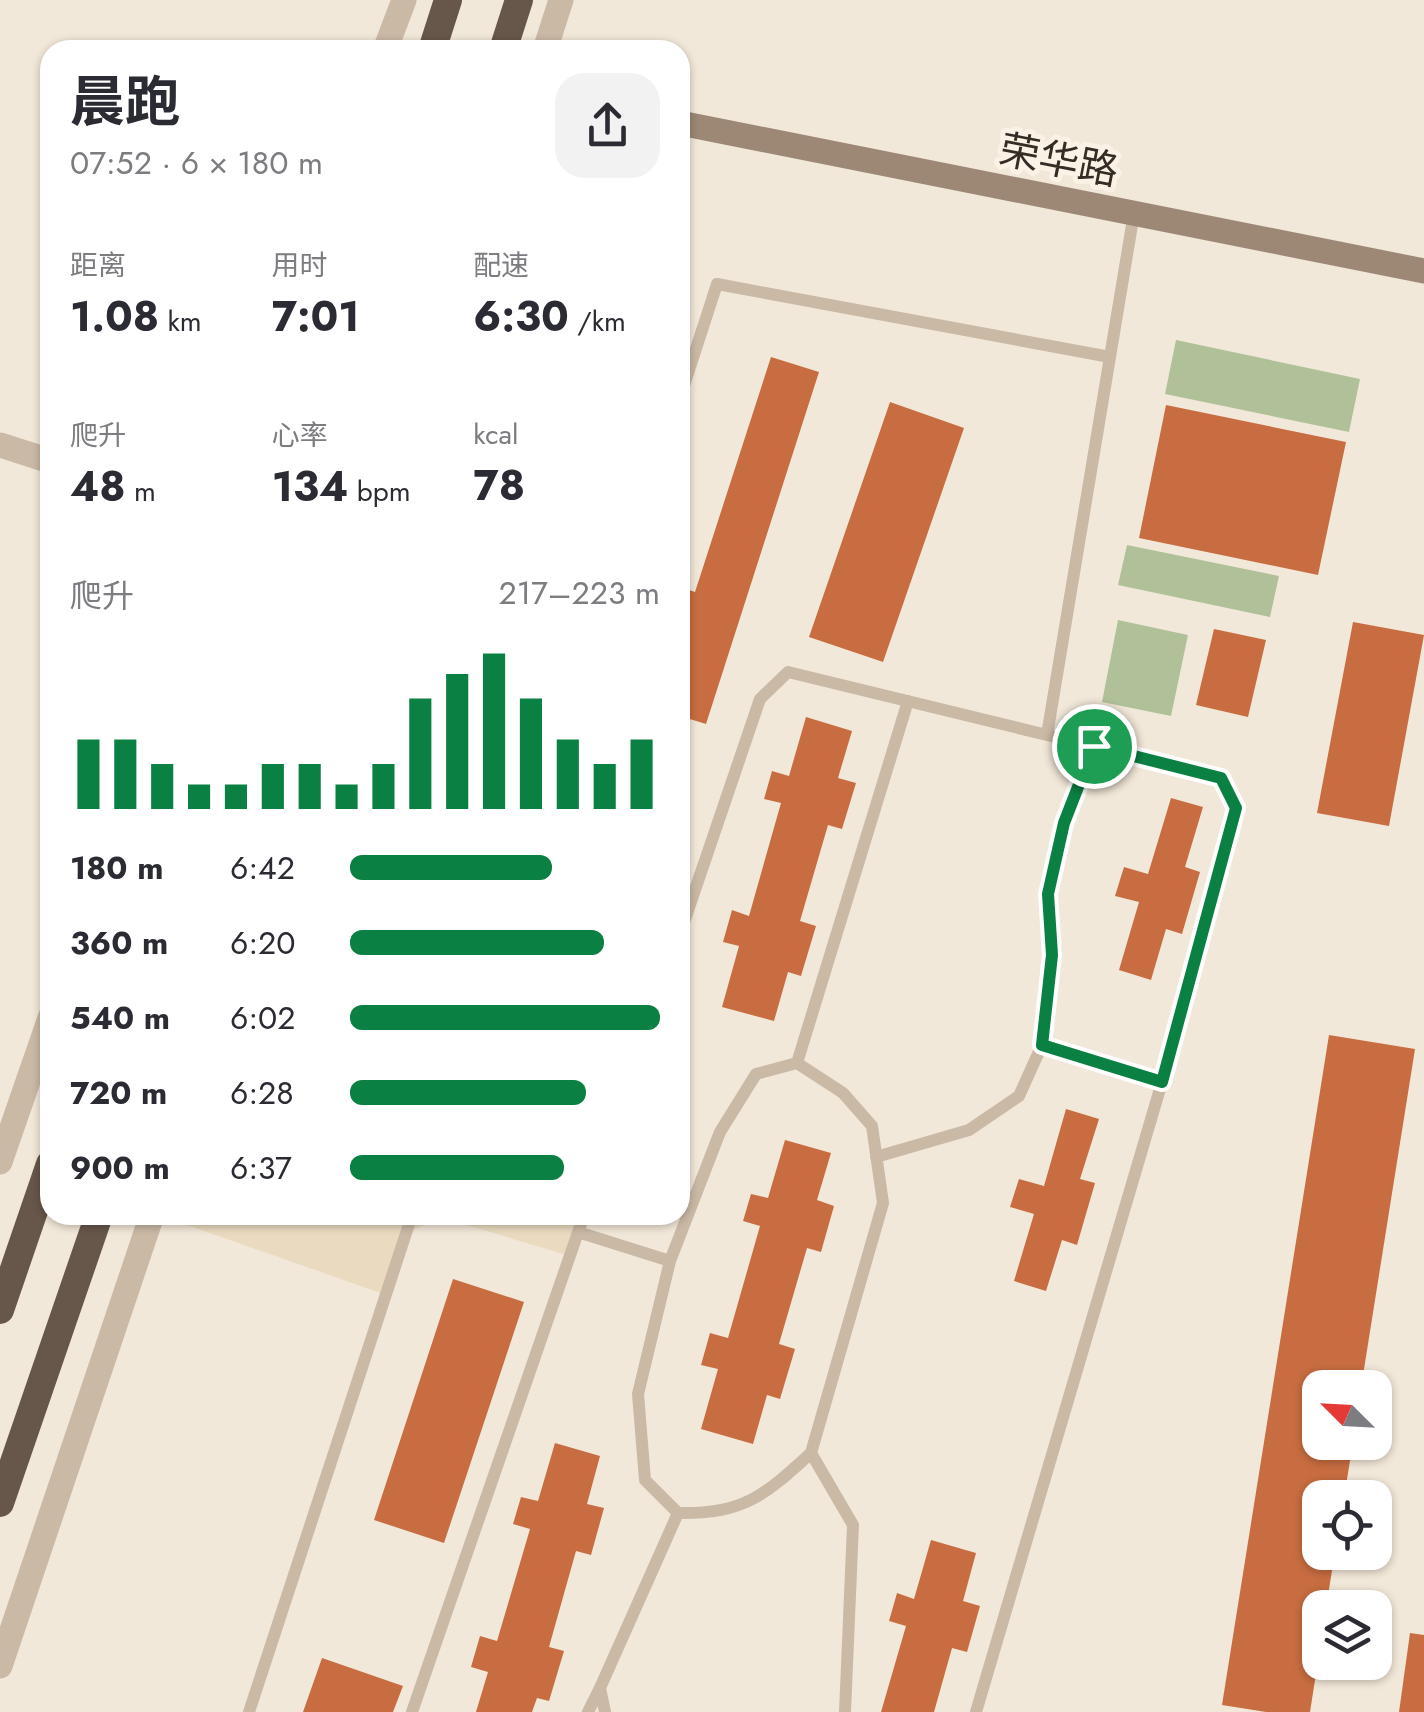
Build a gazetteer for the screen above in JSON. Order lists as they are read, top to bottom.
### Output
{
  "streets": {
    "main road": ["荣华路"]
  },
  "north": "top left",
  "page": {
    "heading": ["晨跑", "07:52 · 6 × 180 m"],
    "stats": [
      ["距离", "1.08 km"],
      ["用时", "7:01"],
      ["配速", "6:30 /km"],
      ["爬升", "48 m"],
      ["心率", "134 bpm"],
      ["kcal", "78"]
    ],
    "chart": ["爬升", "217–223 m"],
    "list": [
      {
        "name": "180 m",
        "note": "6:42"
      },
      {
        "name": "360 m",
        "note": "6:20"
      },
      {
        "name": "540 m",
        "note": "6:02"
      },
      {
        "name": "720 m",
        "note": "6:28"
      },
      {
        "name": "900 m",
        "note": "6:37"
      }
    ]
  }
}
